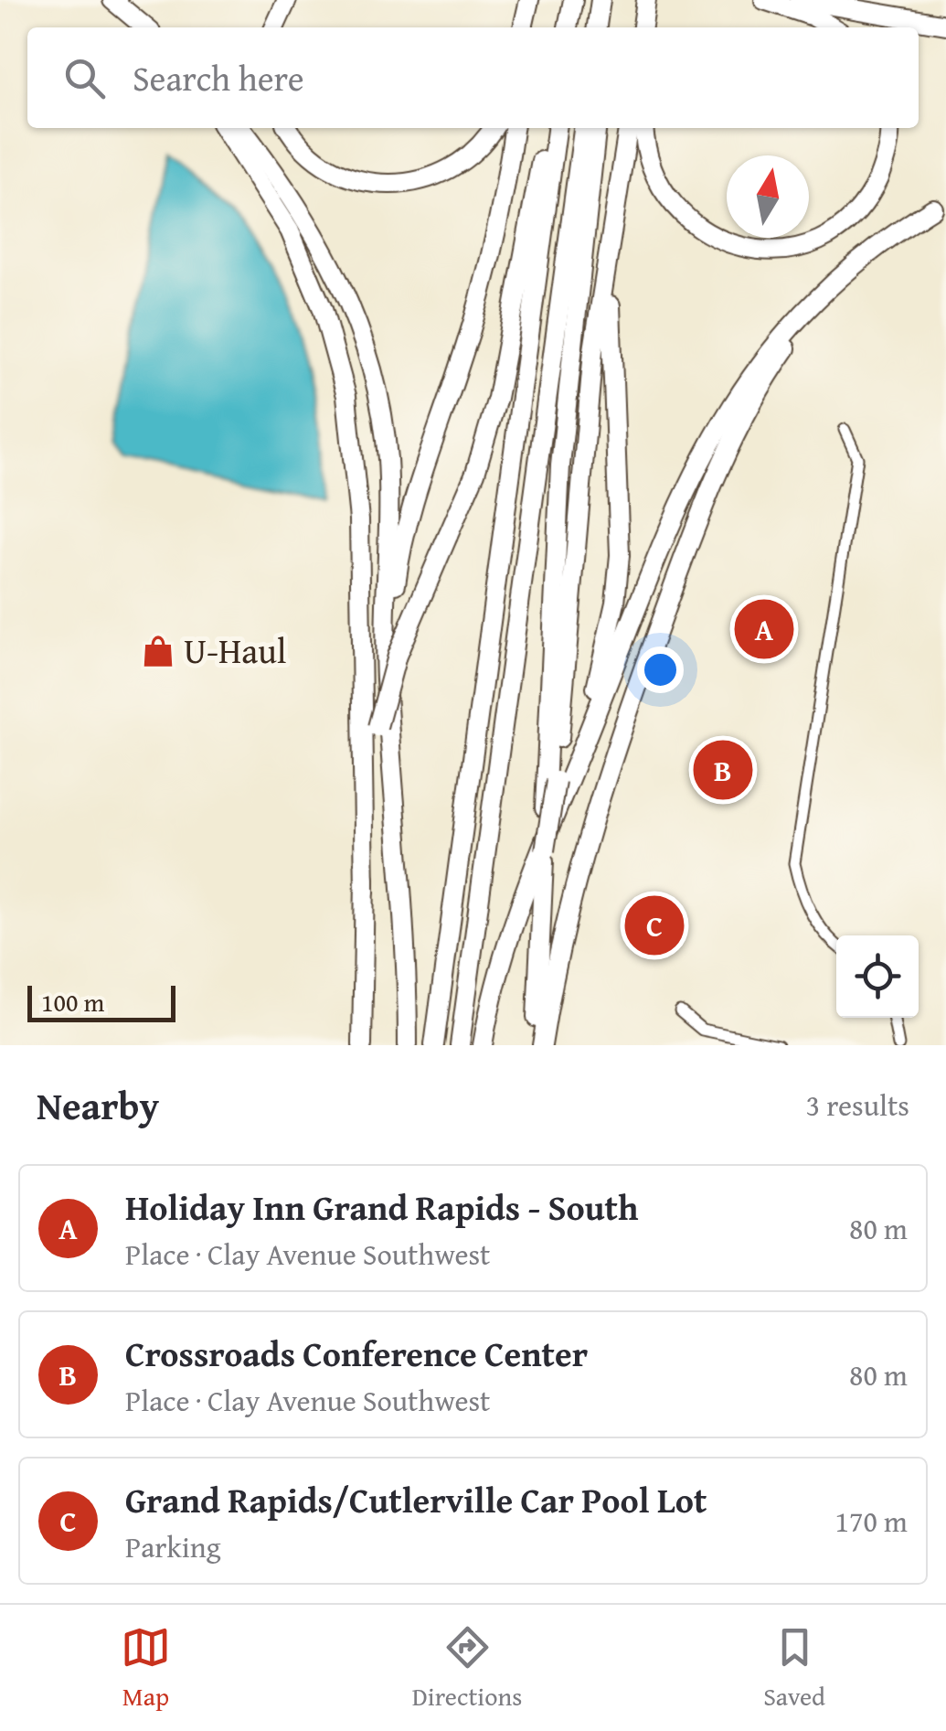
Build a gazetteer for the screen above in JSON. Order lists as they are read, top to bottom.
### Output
{
  "places": {
    "shop": ["U-Haul"]
  },
  "scale_bar": "100 m",
  "north": "top",
  "page": {
    "search": "Search here",
    "pins": ["A", "B", "C"],
    "scale": "100 m",
    "heading": ["Nearby", "3 results"],
    "list": [
      {
        "mark": "A",
        "name": "Holiday Inn Grand Rapids - South",
        "note": "Place · Clay Avenue Southwest",
        "value": "80 m"
      },
      {
        "mark": "B",
        "name": "Crossroads Conference Center",
        "note": "Place · Clay Avenue Southwest",
        "value": "80 m"
      },
      {
        "mark": "C",
        "name": "Grand Rapids/Cutlerville Car Pool Lot",
        "note": "Parking",
        "value": "170 m"
      }
    ],
    "nav": ["Map", "Directions", "Saved"]
  }
}
